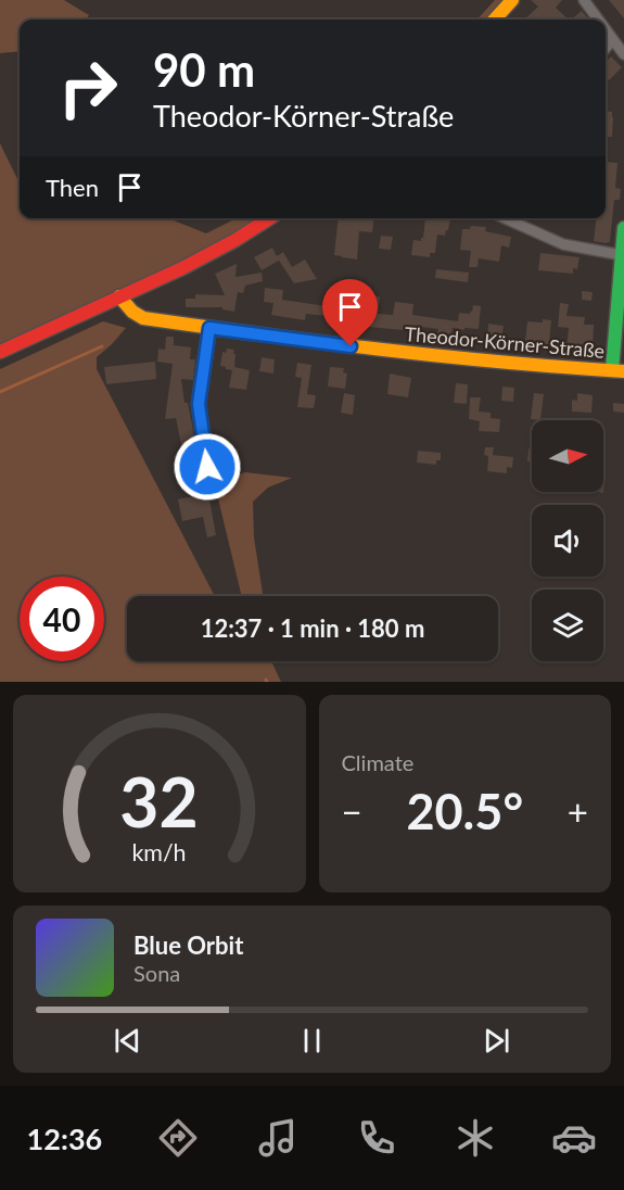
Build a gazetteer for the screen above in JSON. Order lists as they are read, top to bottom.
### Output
{
  "streets": {
    "street": ["Theodor-Körner-Straße"]
  },
  "north": "right",
  "page": {
    "turn": ["90 m", "Theodor-Körner-Straße"],
    "then": "Then",
    "limit": "40",
    "trip": "12:37 · 1 min · 180 m",
    "tile": "Climate",
    "heat": ["−", "20.5°", "+"],
    "song": ["Blue Orbit", "Sona"],
    "tabs": "12:36",
    "gauge": ["32", "km/h"]
  }
}
